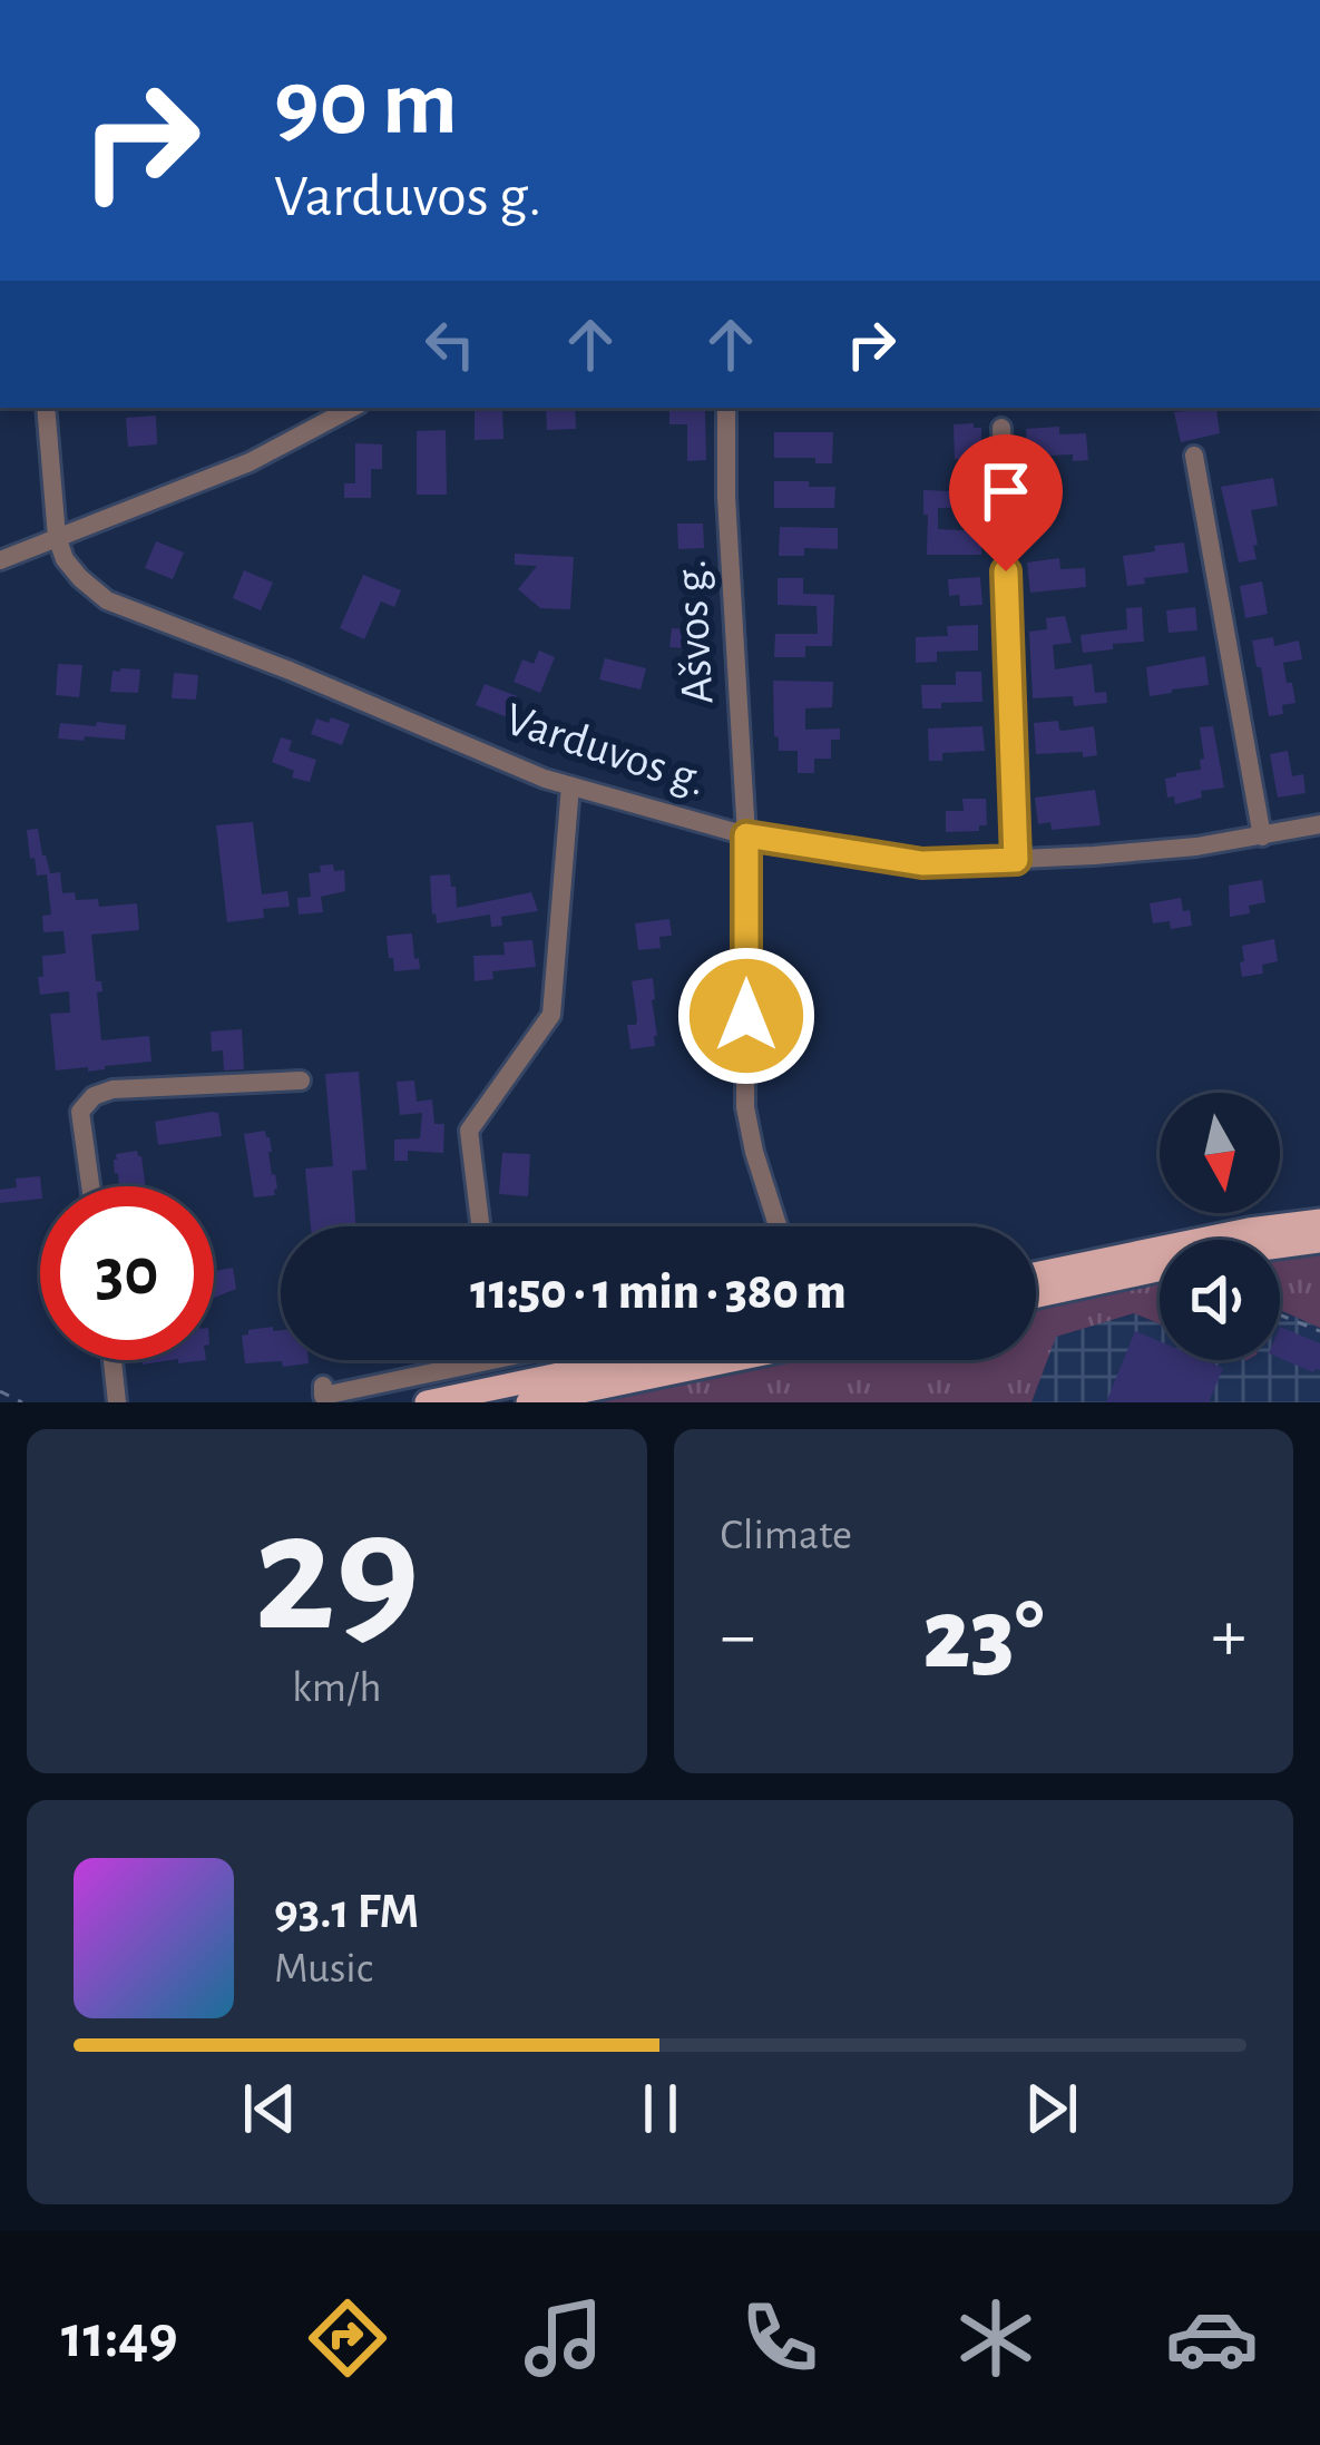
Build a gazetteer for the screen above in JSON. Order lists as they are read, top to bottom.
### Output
{
  "streets": {
    "street": ["Ašvos g.", "Varduvos g."]
  },
  "crossings": [
    ["Ašvos g.", "Varduvos g."]
  ],
  "north": "bottom",
  "page": {
    "turn": ["90 m", "Varduvos g."],
    "limit": "30",
    "trip": "11:50 · 1 min · 380 m",
    "tile": [
      ["29", "km/h"],
      "Climate"
    ],
    "heat": ["−", "23°", "+"],
    "song": ["93.1 FM", "Music"],
    "tabs": "11:49"
  }
}
